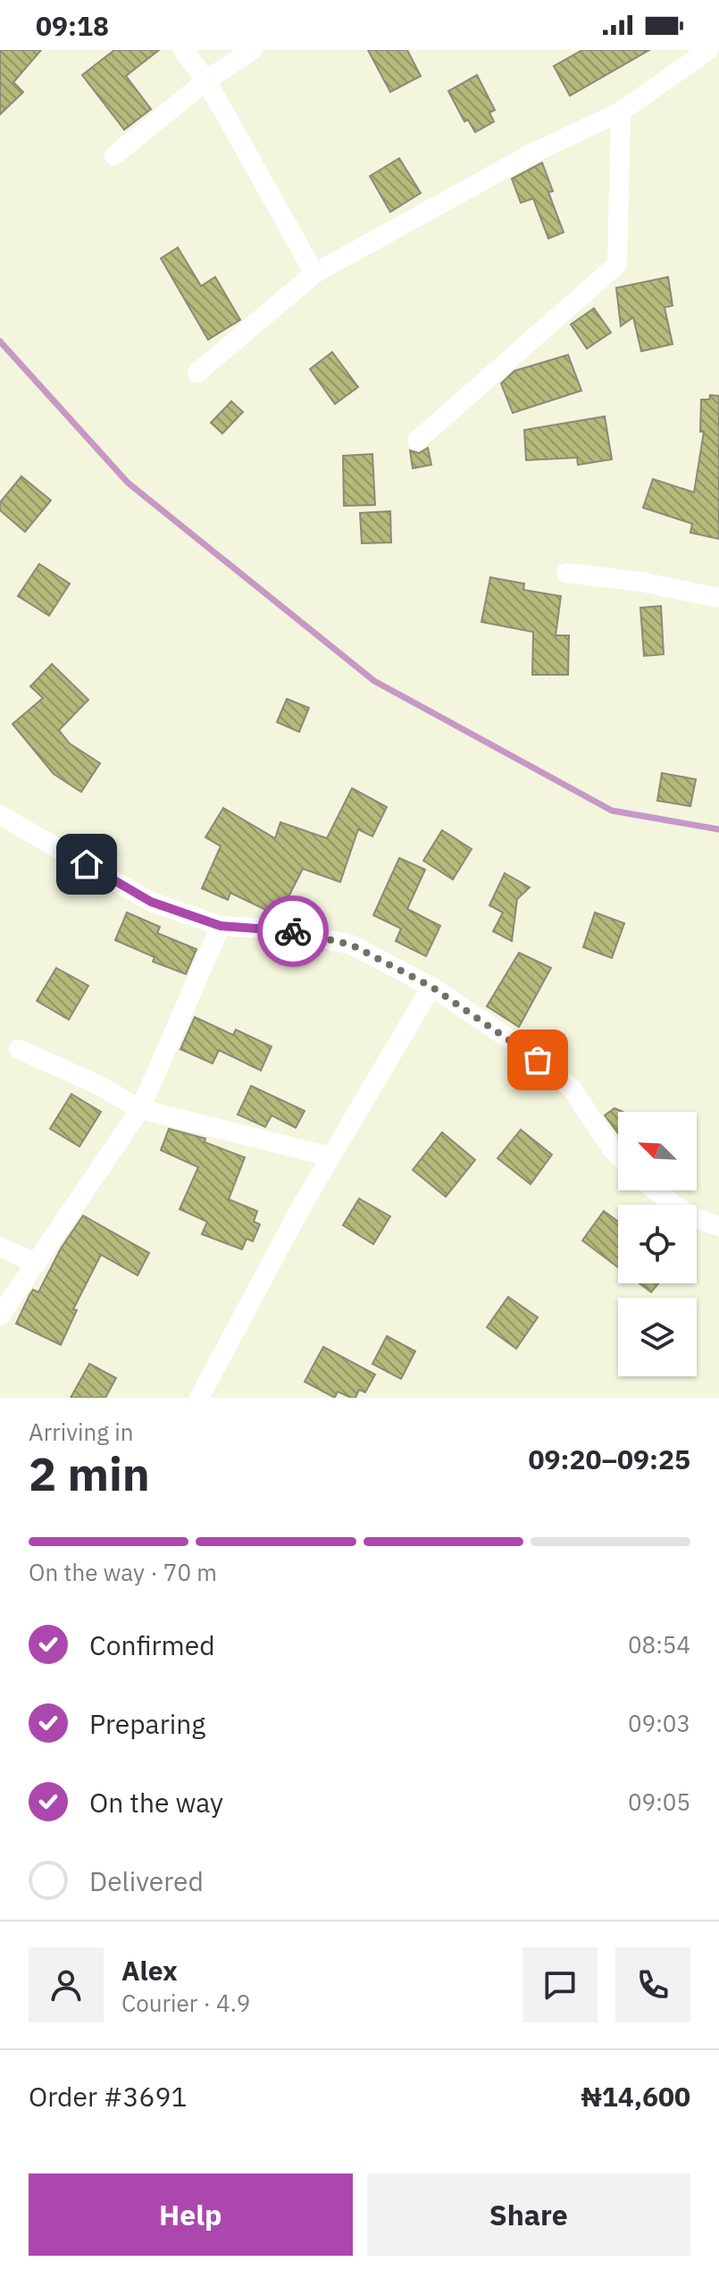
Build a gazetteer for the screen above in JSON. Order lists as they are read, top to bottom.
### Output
{
  "north": "top left",
  "page": {
    "status": "09:18",
    "heading": ["2 min", "Arriving in", "09:20–09:25"],
    "panel": [
      "Alex",
      "Courier · 4.9",
      "Order #3691",
      "₦14,600"
    ],
    "bar": "On the way · 70 m",
    "list": [
      ["Confirmed", "08:54"],
      ["Preparing", "09:03"],
      ["On the way", "09:05"],
      "Delivered"
    ],
    "buttons": ["Help", "Share"]
  }
}
